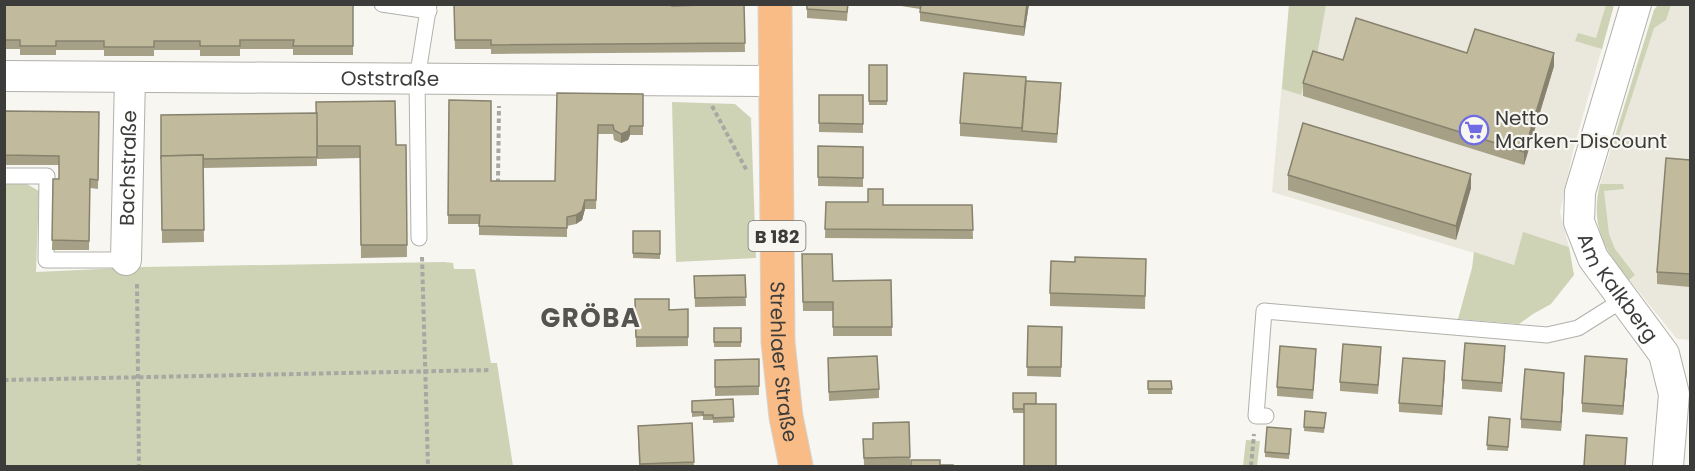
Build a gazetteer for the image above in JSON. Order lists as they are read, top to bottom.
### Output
{
  "streets": {
    "main road": ["B 182", "Strehlaer Straße"],
    "street": ["Oststraße", "Bachstraße", "Am Kalkberg"]
  },
  "crossings": [
    ["Oststraße", "Bachstraße"],
    ["Oststraße", "Strehlaer Straße"]
  ],
  "districts": ["GRÖBA"],
  "places": {
    "supermarket": ["Netto Marken-Discount"]
  }
}
